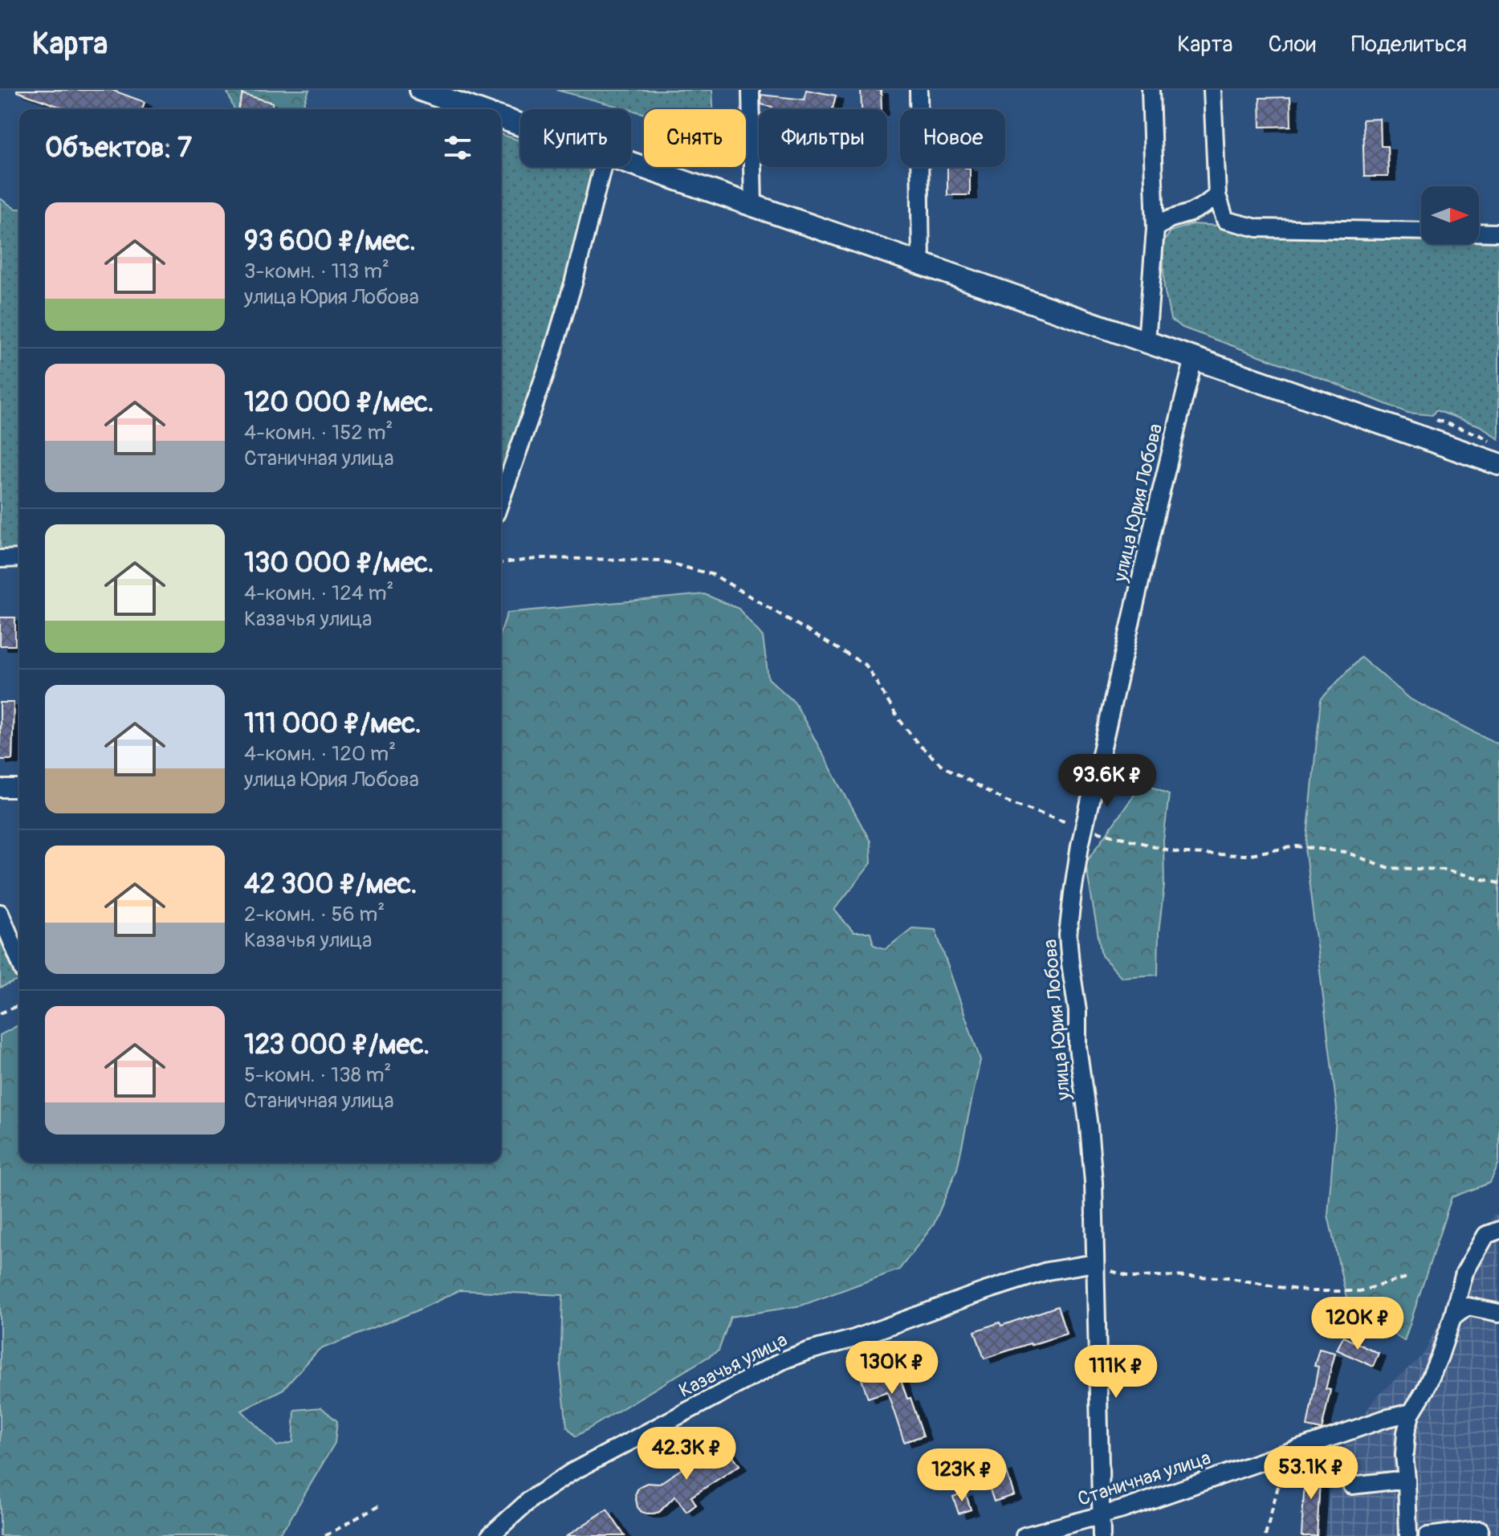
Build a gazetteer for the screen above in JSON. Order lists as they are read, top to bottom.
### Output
{
  "streets": {
    "street": ["улица Юрия Лобова", "Казачья улица", "Станичная улица"]
  },
  "crossings": [
    ["улица Юрия Лобова", "Казачья улица"],
    ["улица Юрия Лобова", "Станичная улица"]
  ],
  "north": "right",
  "page": {
    "header": "Карта",
    "nav": ["Карта", "Слои", "Поделиться"],
    "chip": [
      "Купить",
      "Снять",
      "Фильтры",
      "Новое"
    ],
    "heading": "Объектов: 7",
    "list": [
      {
        "name": "93 600 ₽/мес.",
        "note": "3-комн. · 113 m² · улица Юрия Лобова"
      },
      {
        "name": "120 000 ₽/мес.",
        "note": "4-комн. · 152 m² · Станичная улица"
      },
      {
        "name": "130 000 ₽/мес.",
        "note": "4-комн. · 124 m² · Казачья улица"
      },
      {
        "name": "111 000 ₽/мес.",
        "note": "4-комн. · 120 m² · улица Юрия Лобова"
      },
      {
        "name": "42 300 ₽/мес.",
        "note": "2-комн. · 56 m² · Казачья улица"
      },
      {
        "name": "123 000 ₽/мес.",
        "note": "5-комн. · 138 m² · Станичная улица"
      }
    ],
    "price": [
      "93.6K ₽",
      "120K ₽",
      "130K ₽",
      "111K ₽",
      "42.3K ₽",
      "53.1K ₽",
      "123K ₽"
    ]
  }
}
